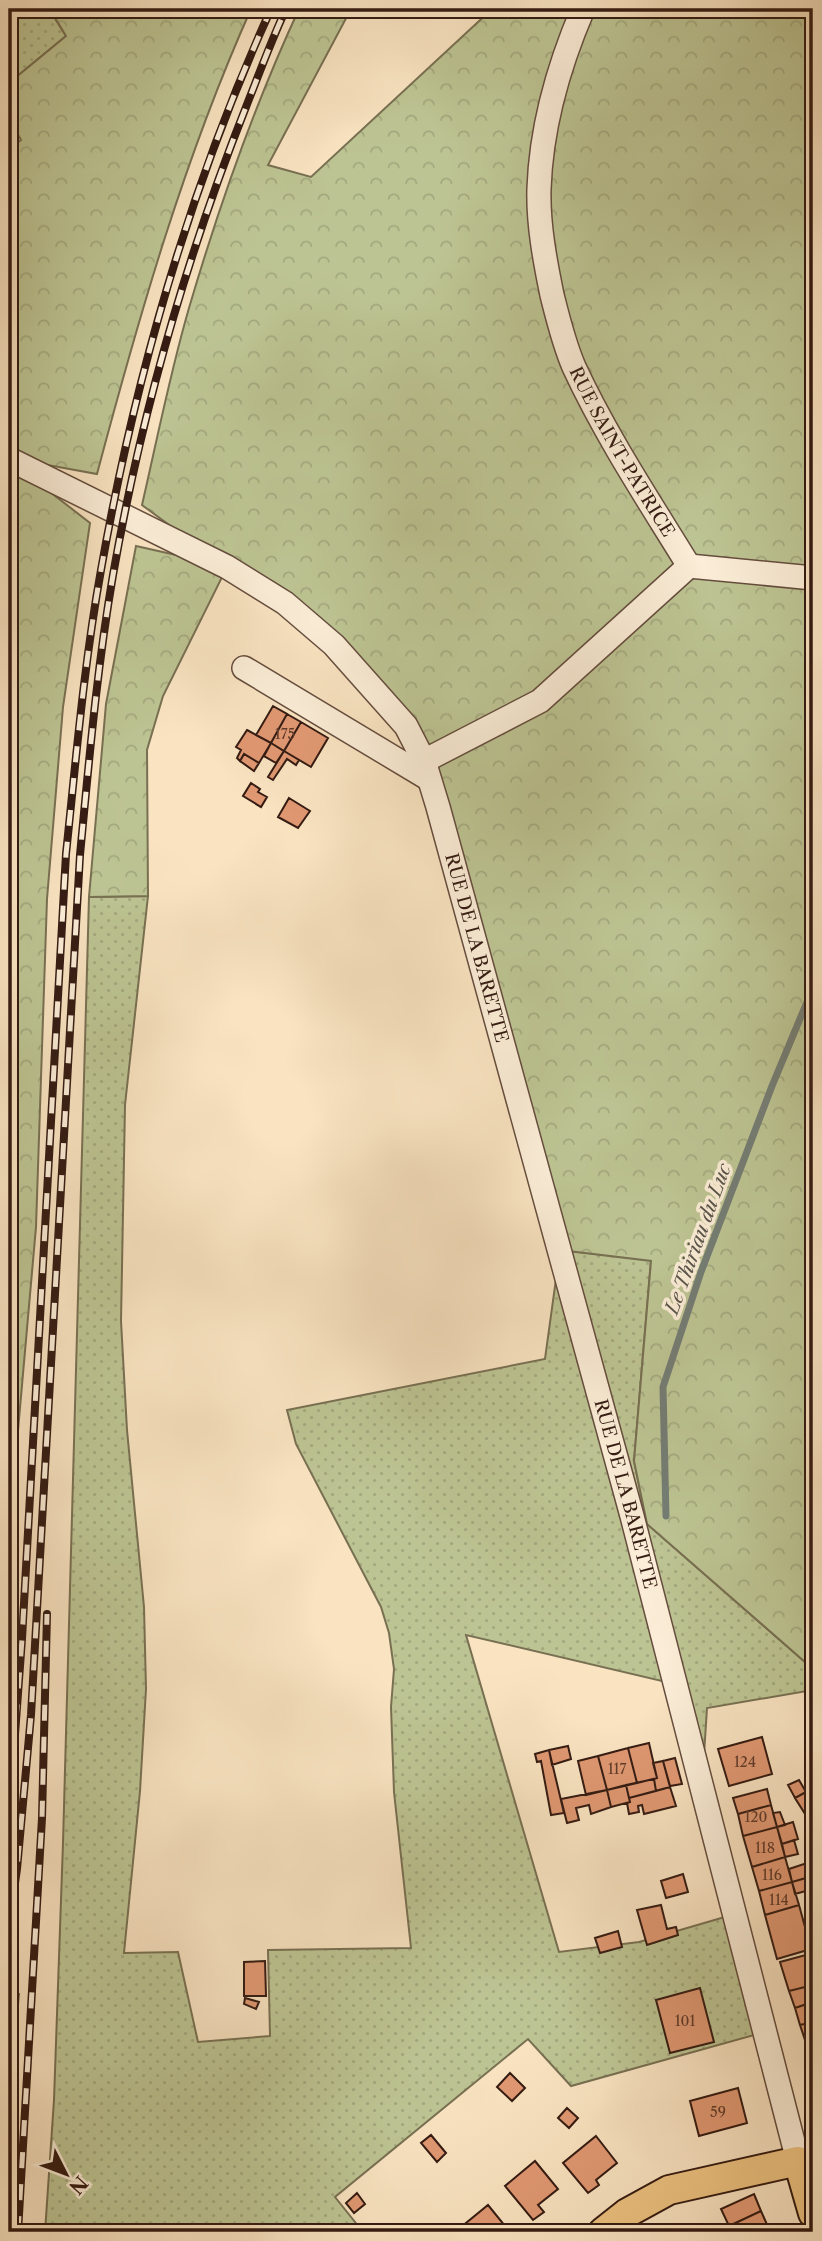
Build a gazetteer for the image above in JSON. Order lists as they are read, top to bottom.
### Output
{
  "streets": {
    "main road": ["RUE DE LA BARETTE"],
    "street": ["RUE SAINT-PATRICE"]
  },
  "water": ["Le Thiriau du Luc"],
  "house_numbers": [
    "175",
    "124",
    "117",
    "120",
    "118",
    "116",
    "114",
    "101",
    "59"
  ],
  "north": "bottom right"
}
